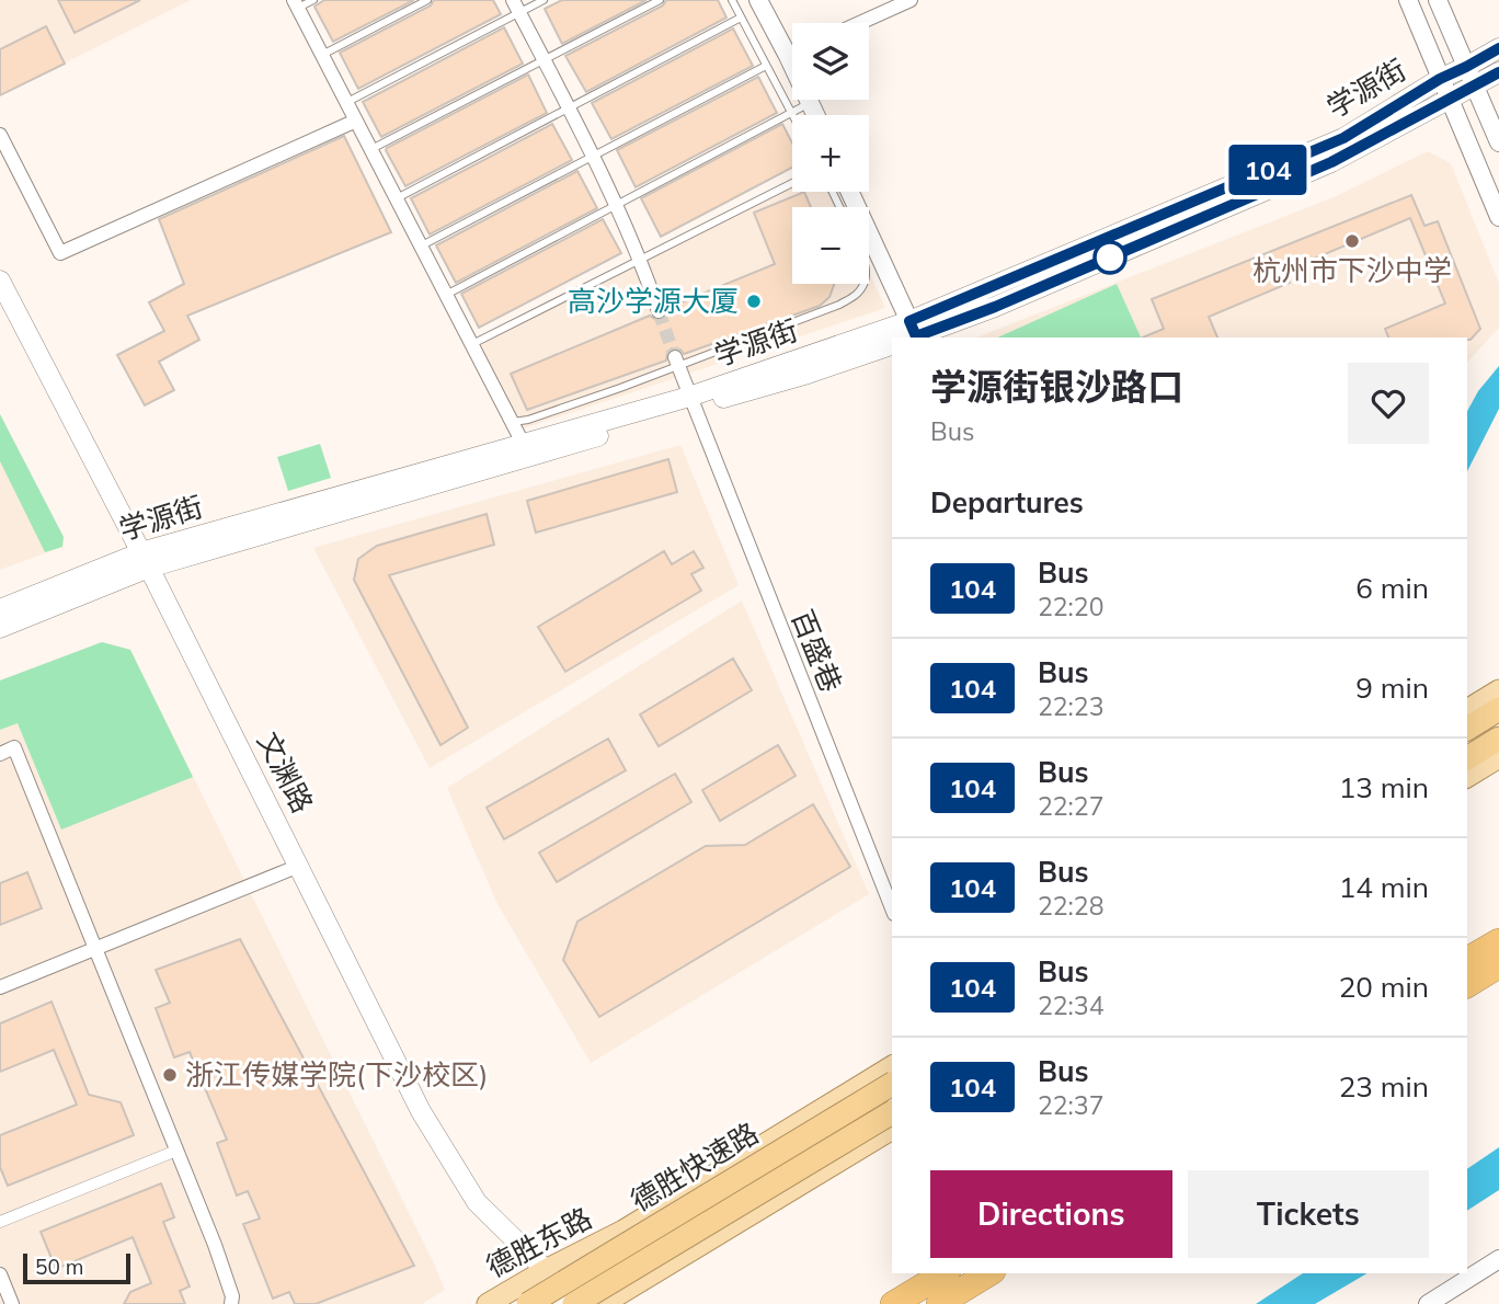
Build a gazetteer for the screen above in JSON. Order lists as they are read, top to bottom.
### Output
{
  "streets": {
    "highway": ["德胜快速路"],
    "main road": ["学源街", "文渊路", "德胜东路"],
    "street": ["百盛巷"]
  },
  "crossings": [
    ["学源街", "百盛巷"],
    ["学源街", "文渊路"],
    ["文渊路", "德胜东路"]
  ],
  "places": ["杭州市下沙中学", "高沙学源大厦", "浙江传媒学院(下沙校区)"],
  "lines": ["bus line 104"],
  "scale_bar": "50 m",
  "page": {
    "on_map": "104",
    "map_buttons": ["+", "−"],
    "heading": [
      ["学源街银沙路口", "Bus"],
      "Departures"
    ],
    "list": [
      {
        "mark": "104",
        "name": "Bus",
        "note": "22:20",
        "value": "6 min"
      },
      {
        "mark": "104",
        "name": "Bus",
        "note": "22:23",
        "value": "9 min"
      },
      {
        "mark": "104",
        "name": "Bus",
        "note": "22:27",
        "value": "13 min"
      },
      {
        "mark": "104",
        "name": "Bus",
        "note": "22:28",
        "value": "14 min"
      },
      {
        "mark": "104",
        "name": "Bus",
        "note": "22:34",
        "value": "20 min"
      },
      {
        "mark": "104",
        "name": "Bus",
        "note": "22:37",
        "value": "23 min"
      }
    ],
    "buttons": ["Directions", "Tickets"],
    "scale": "50 m"
  }
}
